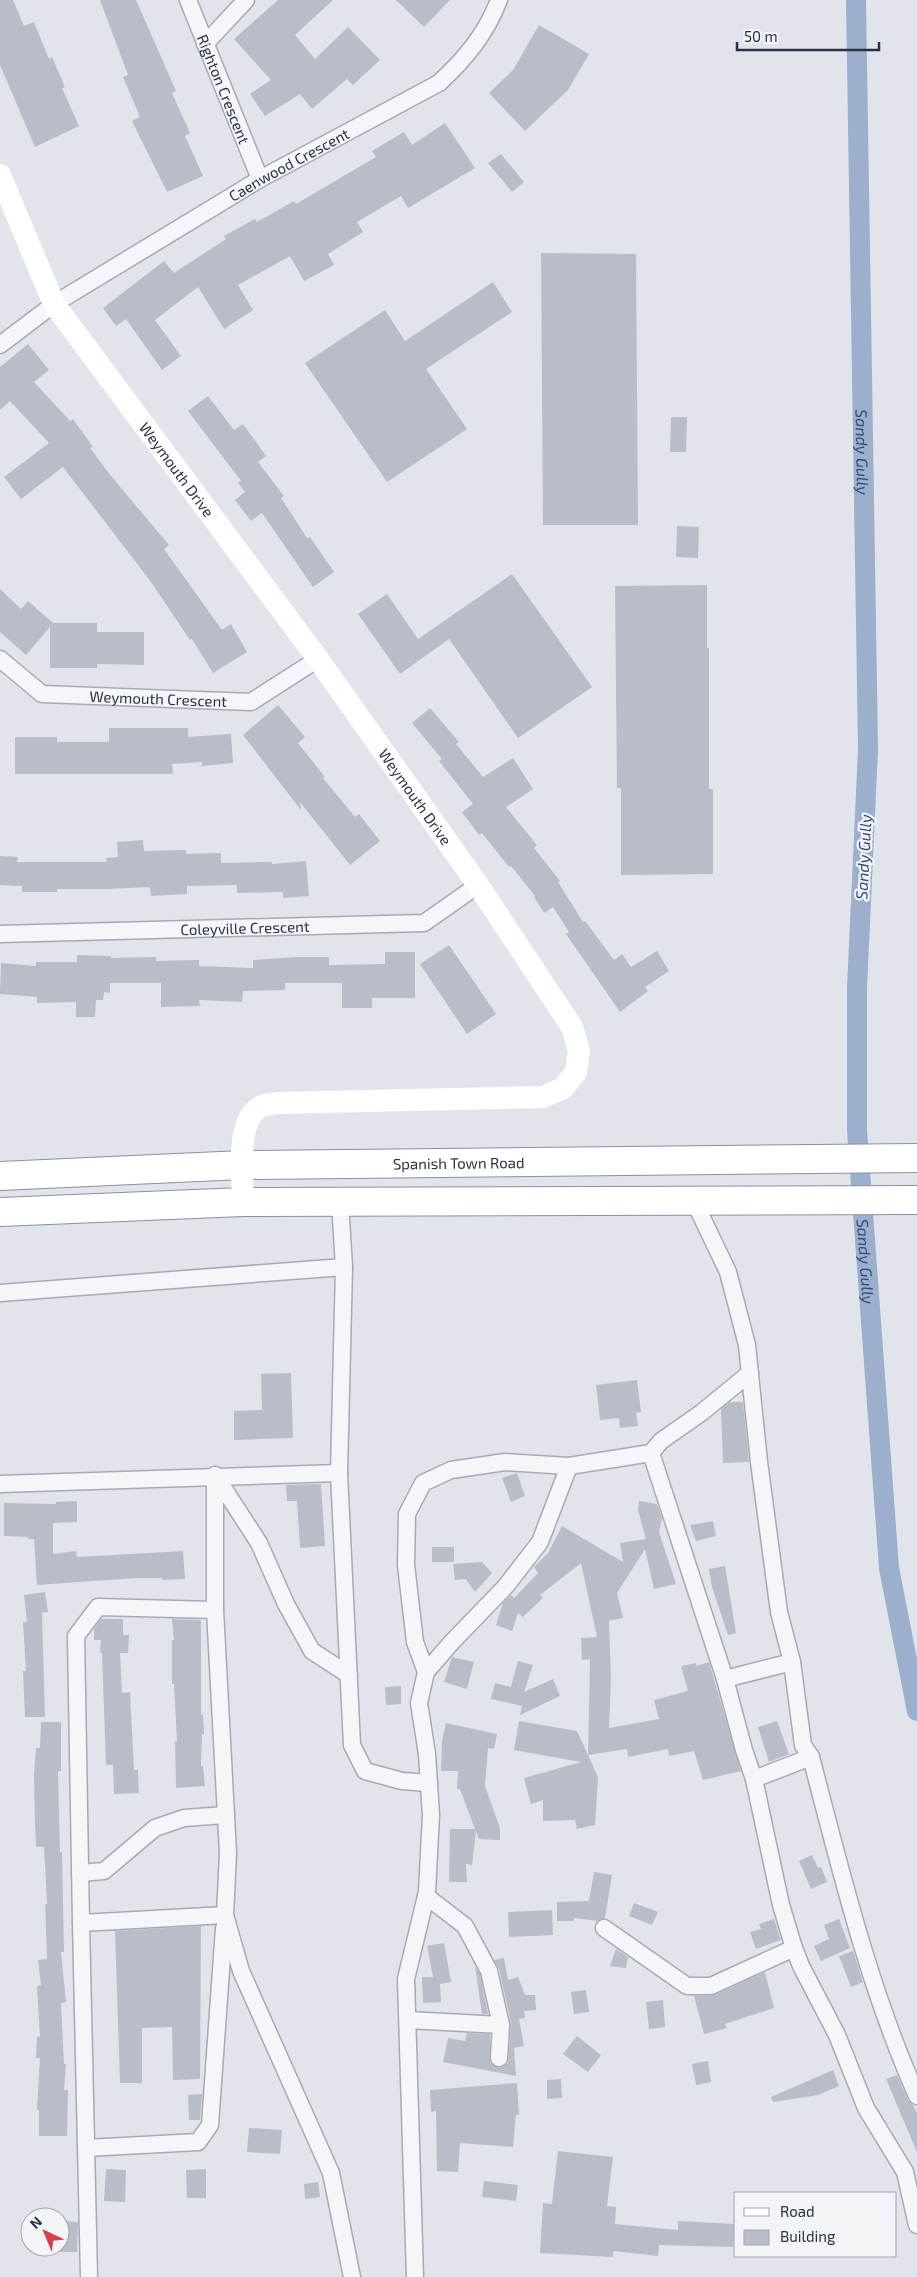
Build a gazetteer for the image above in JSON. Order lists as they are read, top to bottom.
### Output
{
  "streets": {
    "highway": ["Spanish Town Road"],
    "street": [
      "Righton Crescent",
      "Caenwood Crescent",
      "Weymouth Drive",
      "Weymouth Crescent",
      "Coleyville Crescent"
    ]
  },
  "crossings": [
    ["Righton Crescent", "Caenwood Crescent"],
    ["Caenwood Crescent", "Weymouth Drive"],
    ["Weymouth Drive", "Weymouth Crescent"],
    ["Weymouth Drive", "Coleyville Crescent"],
    ["Weymouth Drive", "Spanish Town Road"]
  ],
  "water": ["Sandy Gully"],
  "legend": ["Road", "Building"],
  "scale_bar": "50 m",
  "north": "top left"
}
